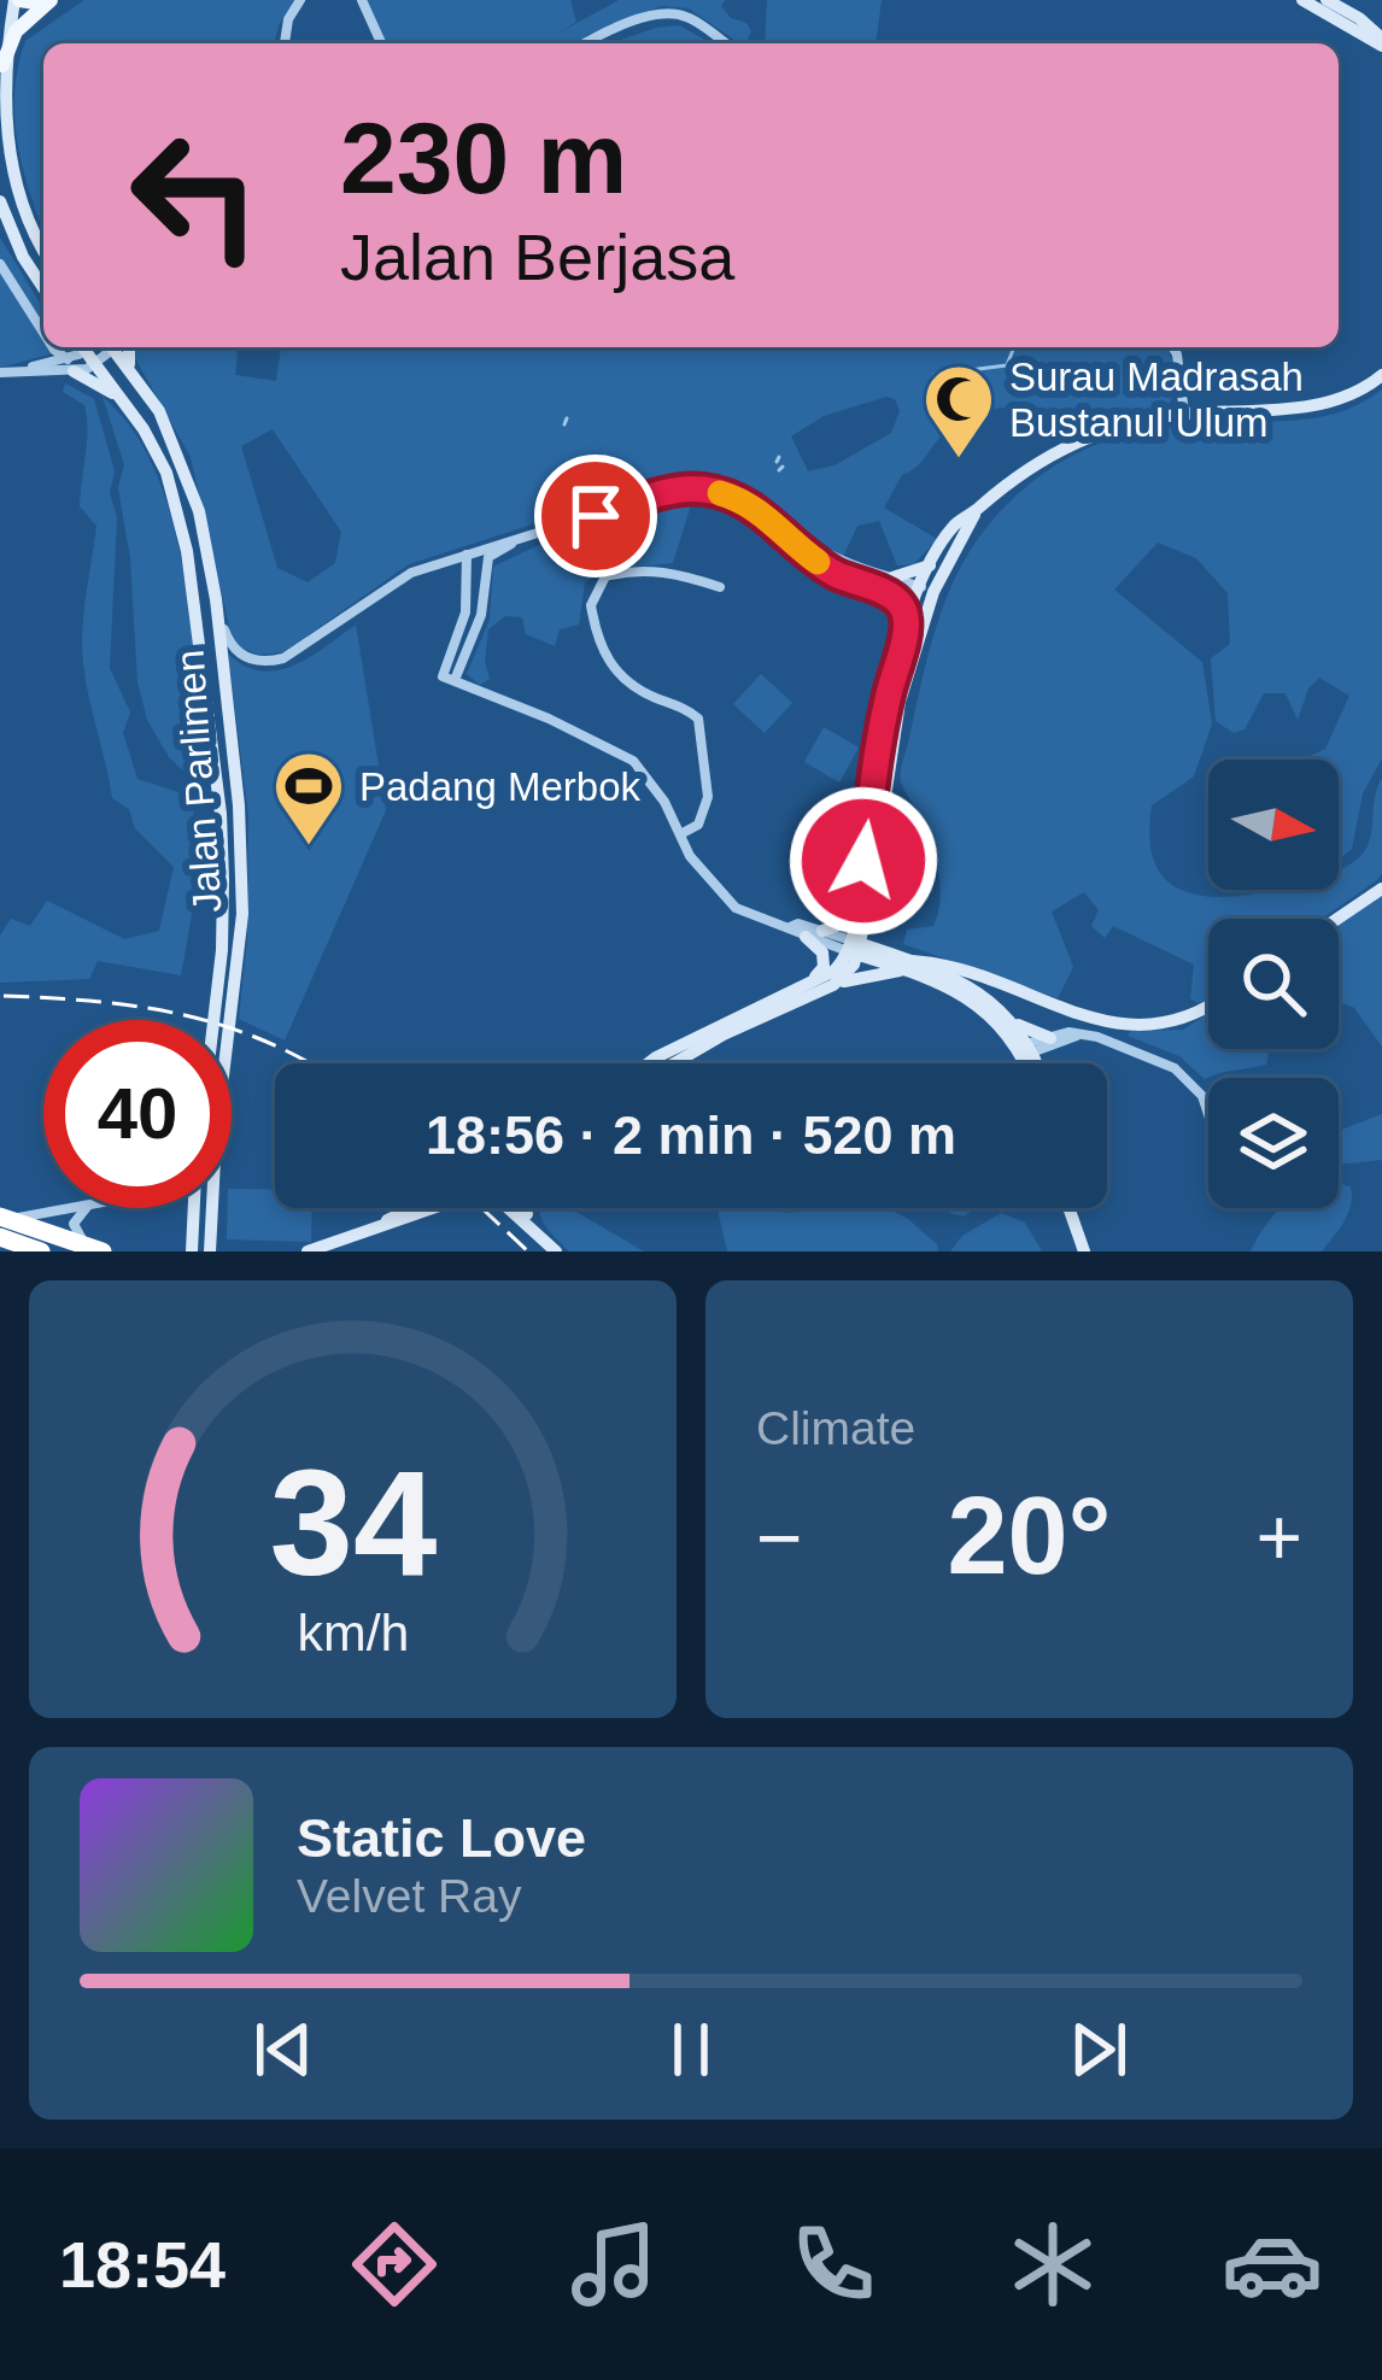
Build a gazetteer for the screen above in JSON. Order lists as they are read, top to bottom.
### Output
{
  "streets": {
    "street": ["Jalan Parlimen"]
  },
  "places": {
    "mosque": ["Surau Madrasah Bustanul Ulum"],
    "sports": ["Padang Merbok"]
  },
  "north": "right",
  "page": {
    "turn": ["230 m", "Jalan Berjasa"],
    "limit": "40",
    "trip": "18:56 · 2 min · 520 m",
    "tile": "Climate",
    "heat": ["−", "20°", "+"],
    "song": ["Static Love", "Velvet Ray"],
    "tabs": "18:54",
    "gauge": ["34", "km/h"]
  }
}
